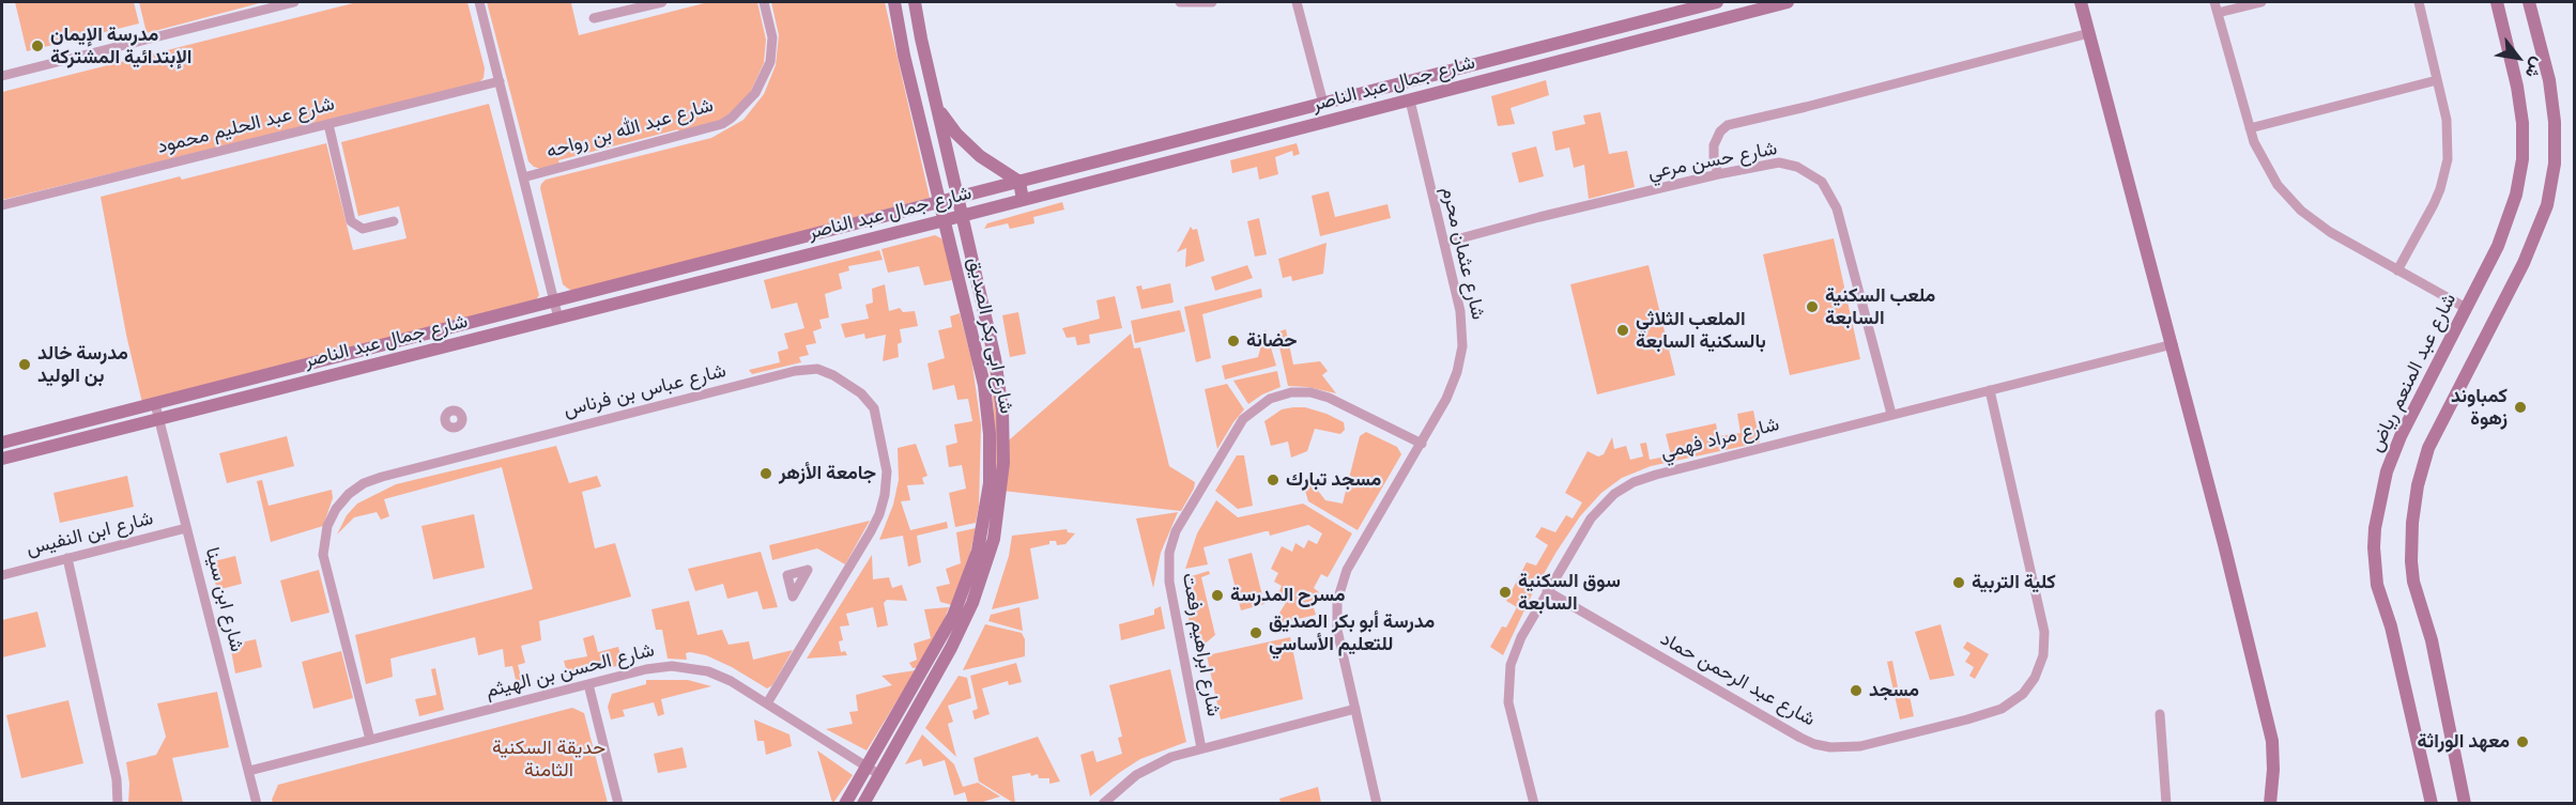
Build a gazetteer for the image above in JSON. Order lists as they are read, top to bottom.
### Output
{
  "streets": {
    "main road": ["شارع جمال عبد الناصر", "شارع ابى بكر الصديق", "شارع عبد المنعم رياض"],
    "street": [
      "شارع عبد الحليم محمود",
      "شارع عبد الله بن رواحه",
      "شارع حسن مرعي",
      "شارع عثمان محرم",
      "شارع عباس بن فرناس",
      "شارع مراد فهمي",
      "شارع ابن النفيس",
      "شارع ابن سينا",
      "شارع ابراهيم رفعت",
      "شارع الحسن بن الهيثم",
      "شارع عبد الرحمن حماد"
    ]
  },
  "crossings": [
    ["شارع جمال عبد الناصر", "شارع عثمان محرم"],
    ["شارع جمال عبد الناصر", "شارع ابى بكر الصديق"],
    ["شارع جمال عبد الناصر", "شارع ابن سينا"],
    ["شارع حسن مرعي", "شارع عثمان محرم"],
    ["شارع حسن مرعي", "شارع مراد فهمي"],
    ["شارع عثمان محرم", "شارع ابراهيم رفعت"],
    ["شارع ابى بكر الصديق", "شارع الحسن بن الهيثم"],
    ["شارع عباس بن فرناس", "شارع الحسن بن الهيثم"],
    ["شارع مراد فهمي", "شارع عبد الرحمن حماد"],
    ["شارع ابن النفيس", "شارع ابن سينا"],
    ["شارع ابن سينا", "شارع الحسن بن الهيثم"]
  ],
  "parks": ["حديقة السكنية الثامنة"],
  "places": [
    "مدرسة الإيمان الإبتدائية المشتركة",
    "ملعب السكنية السابعة",
    "الملعب الثلاثي بالسكنية السابعة",
    "حضانة",
    "مدرسة خالد بن الوليد",
    "كمباوند زهوة",
    "جامعة الأزهر",
    "مسجد تبارك",
    "كلية التربية",
    "سوق السكنية السابعة",
    "مسرح المدرسة",
    "مدرسة أبو بكر الصديق للتعليم الأساسي",
    "مسجد",
    "معهد الوراثة"
  ],
  "north": "bottom right"
}
